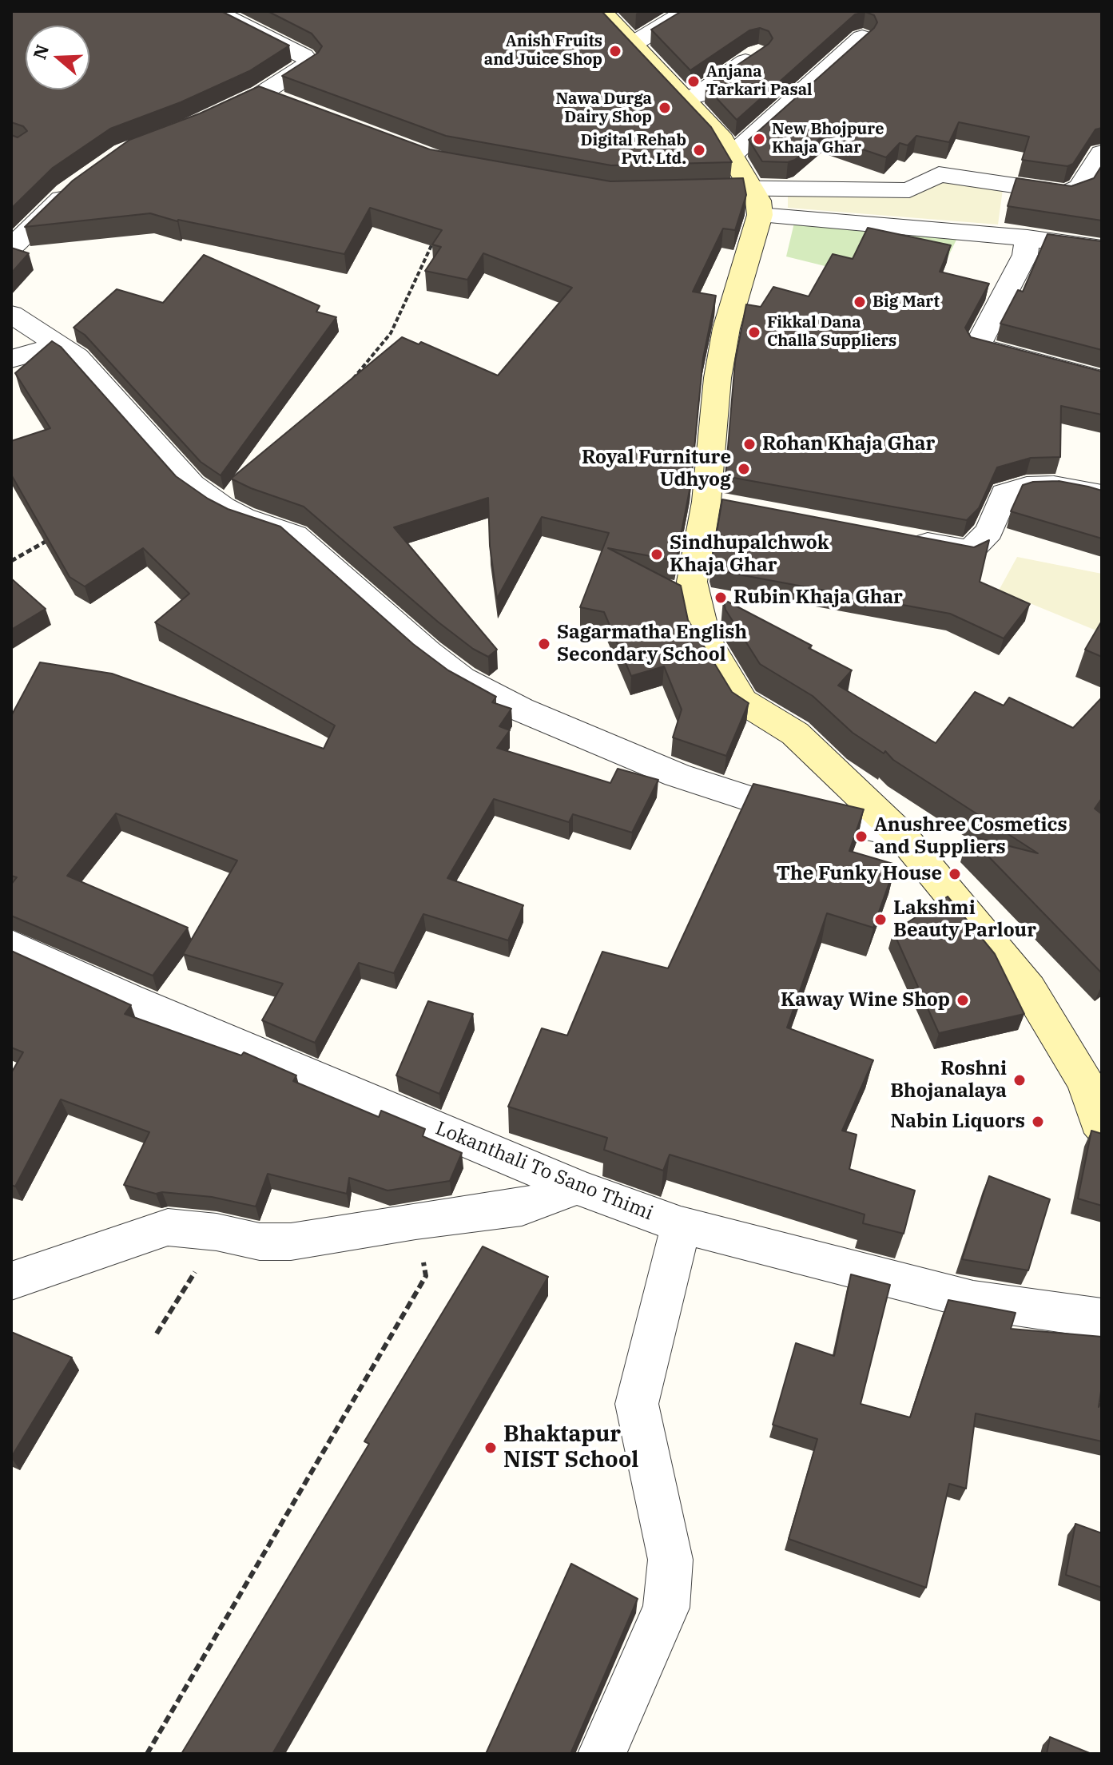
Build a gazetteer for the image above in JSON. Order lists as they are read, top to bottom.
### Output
{
  "streets": {
    "street": ["Lokanthali To Sano Thimi"]
  },
  "places": [
    "Anish Fruits and Juice Shop",
    "Anjana Tarkari Pasal",
    "Nawa Durga Dairy Shop",
    "New Bhojpure Khaja Ghar",
    "Digital Rehab Pvt. Ltd.",
    "Big Mart",
    "Fikkal Dana Challa Suppliers",
    "Rohan Khaja Ghar",
    "Royal Furniture Udhyog",
    "Sindhupalchwok Khaja Ghar",
    "Rubin Khaja Ghar",
    "Sagarmatha English Secondary School",
    "Anushree Cosmetics and Suppliers",
    "The Funky House",
    "Lakshmi Beauty Parlour",
    "Kaway Wine Shop",
    "Roshni Bhojanalaya",
    "Nabin Liquors",
    "Bhaktapur NIST School"
  ],
  "north": "left"
}
